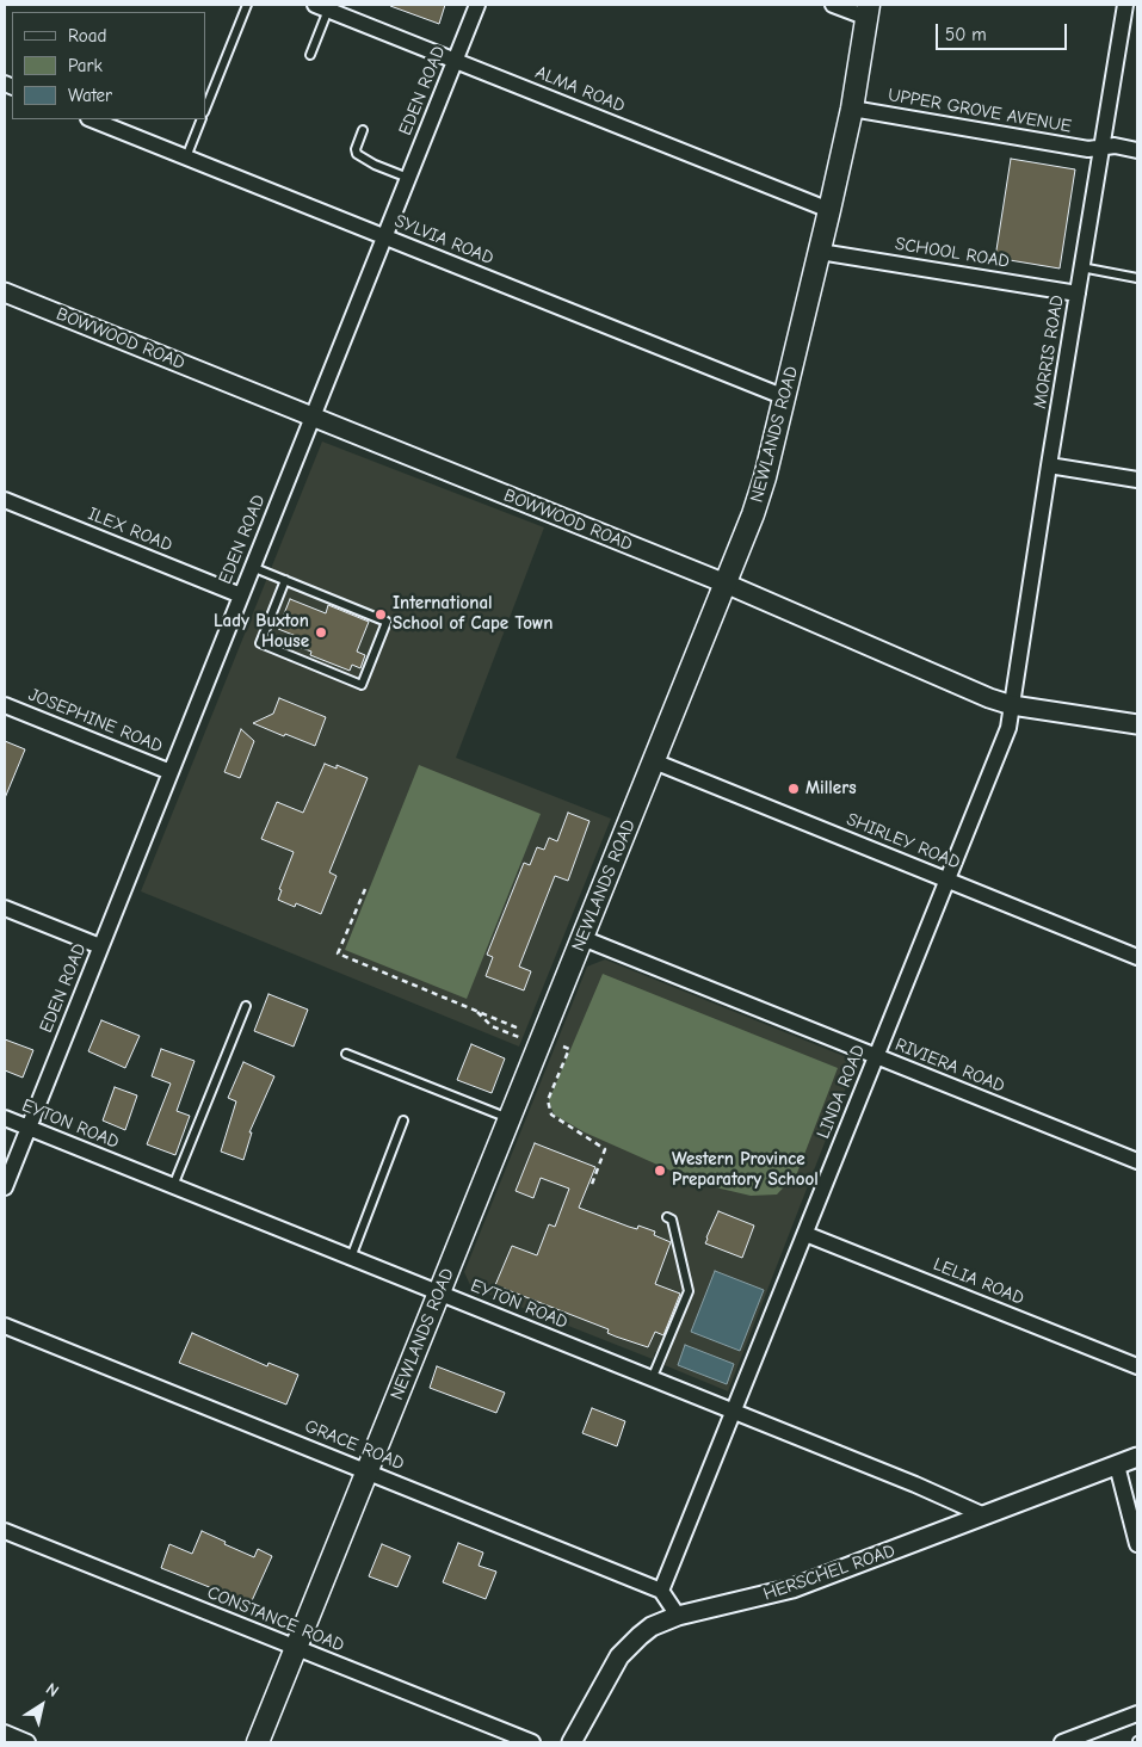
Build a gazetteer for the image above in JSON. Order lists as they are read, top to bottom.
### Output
{
  "streets": {
    "main road": ["NEWLANDS ROAD"],
    "street": [
      "ALMA ROAD",
      "EDEN ROAD",
      "UPPER GROVE AVENUE",
      "SYLVIA ROAD",
      "SCHOOL ROAD",
      "BOWWOOD ROAD",
      "MORRIS ROAD",
      "ILEX ROAD",
      "JOSEPHINE ROAD",
      "SHIRLEY ROAD",
      "RIVIERA ROAD",
      "LINDA ROAD",
      "EYTON ROAD",
      "LELIA ROAD",
      "GRACE ROAD",
      "HERSCHEL ROAD",
      "CONSTANCE ROAD"
    ]
  },
  "crossings": [
    ["ALMA ROAD", "EDEN ROAD"],
    ["ALMA ROAD", "NEWLANDS ROAD"],
    ["EDEN ROAD", "SYLVIA ROAD"],
    ["EDEN ROAD", "BOWWOOD ROAD"],
    ["EDEN ROAD", "ILEX ROAD"],
    ["EDEN ROAD", "JOSEPHINE ROAD"],
    ["EDEN ROAD", "EYTON ROAD"],
    ["UPPER GROVE AVENUE", "MORRIS ROAD"],
    ["UPPER GROVE AVENUE", "NEWLANDS ROAD"],
    ["SYLVIA ROAD", "NEWLANDS ROAD"],
    ["SCHOOL ROAD", "MORRIS ROAD"],
    ["SCHOOL ROAD", "NEWLANDS ROAD"],
    ["BOWWOOD ROAD", "MORRIS ROAD"],
    ["BOWWOOD ROAD", "NEWLANDS ROAD"],
    ["BOWWOOD ROAD", "LINDA ROAD"],
    ["MORRIS ROAD", "LINDA ROAD"],
    ["NEWLANDS ROAD", "SHIRLEY ROAD"],
    ["NEWLANDS ROAD", "RIVIERA ROAD"],
    ["NEWLANDS ROAD", "EYTON ROAD"],
    ["NEWLANDS ROAD", "GRACE ROAD"],
    ["NEWLANDS ROAD", "CONSTANCE ROAD"],
    ["SHIRLEY ROAD", "LINDA ROAD"],
    ["RIVIERA ROAD", "LINDA ROAD"],
    ["LINDA ROAD", "EYTON ROAD"],
    ["LINDA ROAD", "LELIA ROAD"],
    ["LINDA ROAD", "GRACE ROAD"],
    ["EYTON ROAD", "HERSCHEL ROAD"]
  ],
  "places": [
    "International School of Cape Town",
    "Lady Buxton House",
    "Millers",
    "Western Province Preparatory School"
  ],
  "legend": ["Road", "Park", "Water"],
  "scale_bar": "50 m",
  "north": "top right"
}
